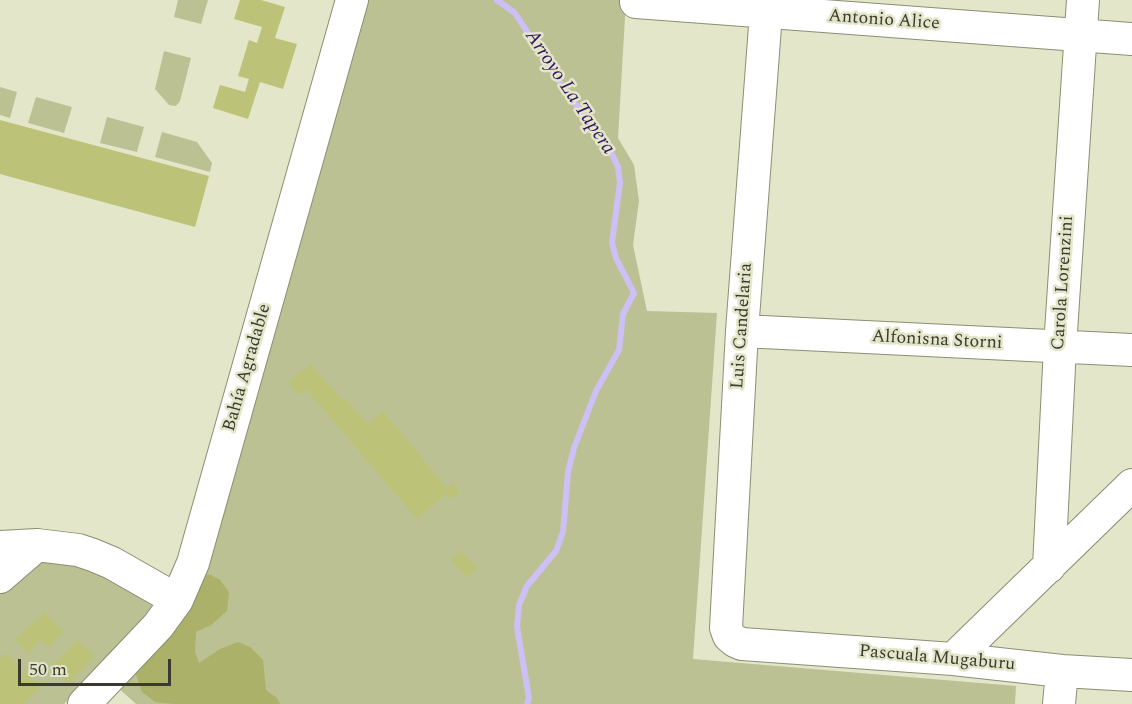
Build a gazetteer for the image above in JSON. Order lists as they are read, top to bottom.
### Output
{
  "streets": {
    "street": [
      "Antonio Alice",
      "Carola Lorenzini",
      "Luis Candelaria",
      "Alfonisna Storni",
      "Bahía Agradable",
      "Pascuala Mugaburu"
    ]
  },
  "crossings": [
    ["Antonio Alice", "Carola Lorenzini"],
    ["Antonio Alice", "Luis Candelaria"],
    ["Carola Lorenzini", "Alfonisna Storni"],
    ["Luis Candelaria", "Alfonisna Storni"],
    ["Luis Candelaria", "Pascuala Mugaburu"]
  ],
  "water": ["Arroyo La Tapera"],
  "scale_bar": "50 m"
}
